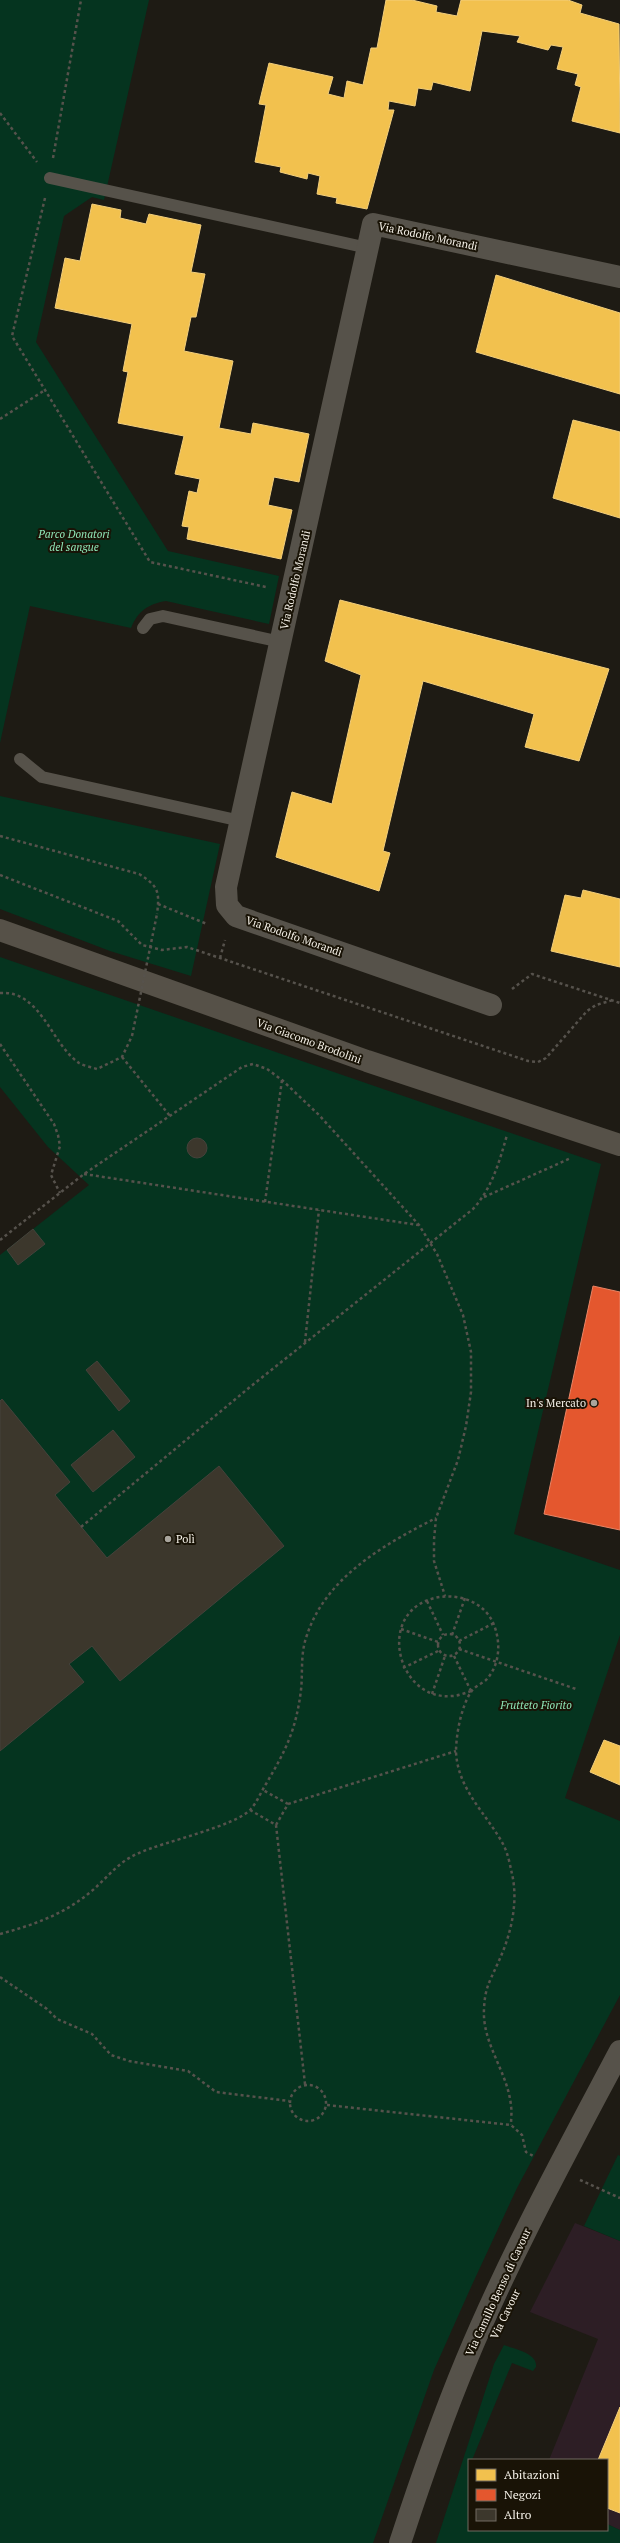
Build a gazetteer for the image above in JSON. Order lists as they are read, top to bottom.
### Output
{
  "streets": {
    "street": ["Via Rodolfo Morandi", "Via Giacomo Brodolini", "Via Camillo Benso di Cavour"]
  },
  "parks": ["Parco Donatori del sangue", "Frutteto Fiorito"],
  "places": ["In's Mercato", "Polì"],
  "legend": ["Abitazioni", "Negozi", "Altro"]
}
